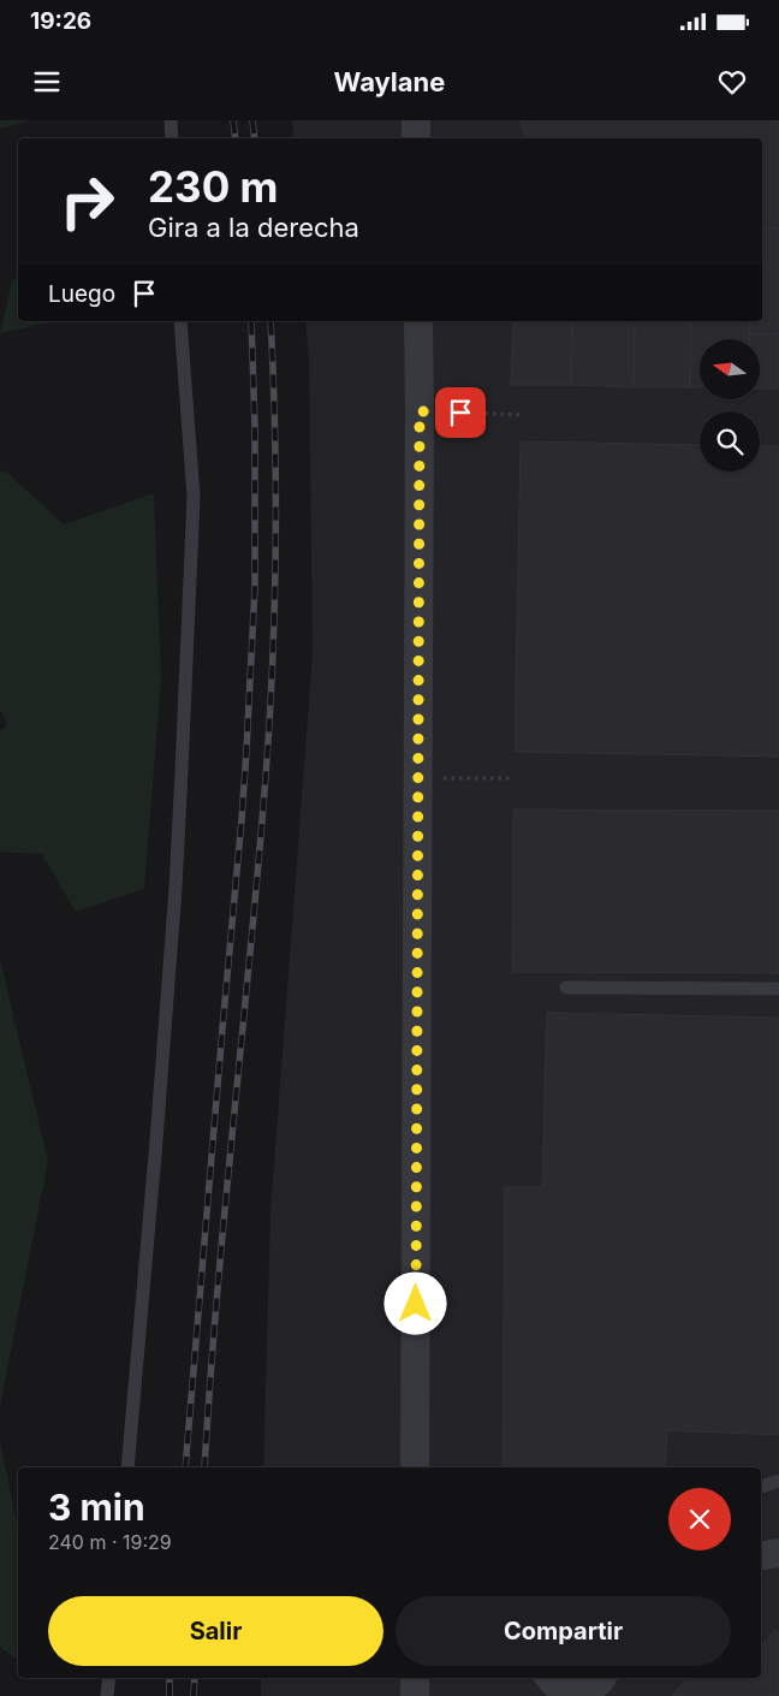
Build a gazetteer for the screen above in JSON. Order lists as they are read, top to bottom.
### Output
{
  "north": "left",
  "page": {
    "status": "19:26",
    "header": "Waylane",
    "turn": ["230 m", "Gira a la derecha"],
    "then": "Luego",
    "heading": ["3 min", "240 m · 19:29"],
    "buttons": ["Salir", "Compartir"]
  }
}
